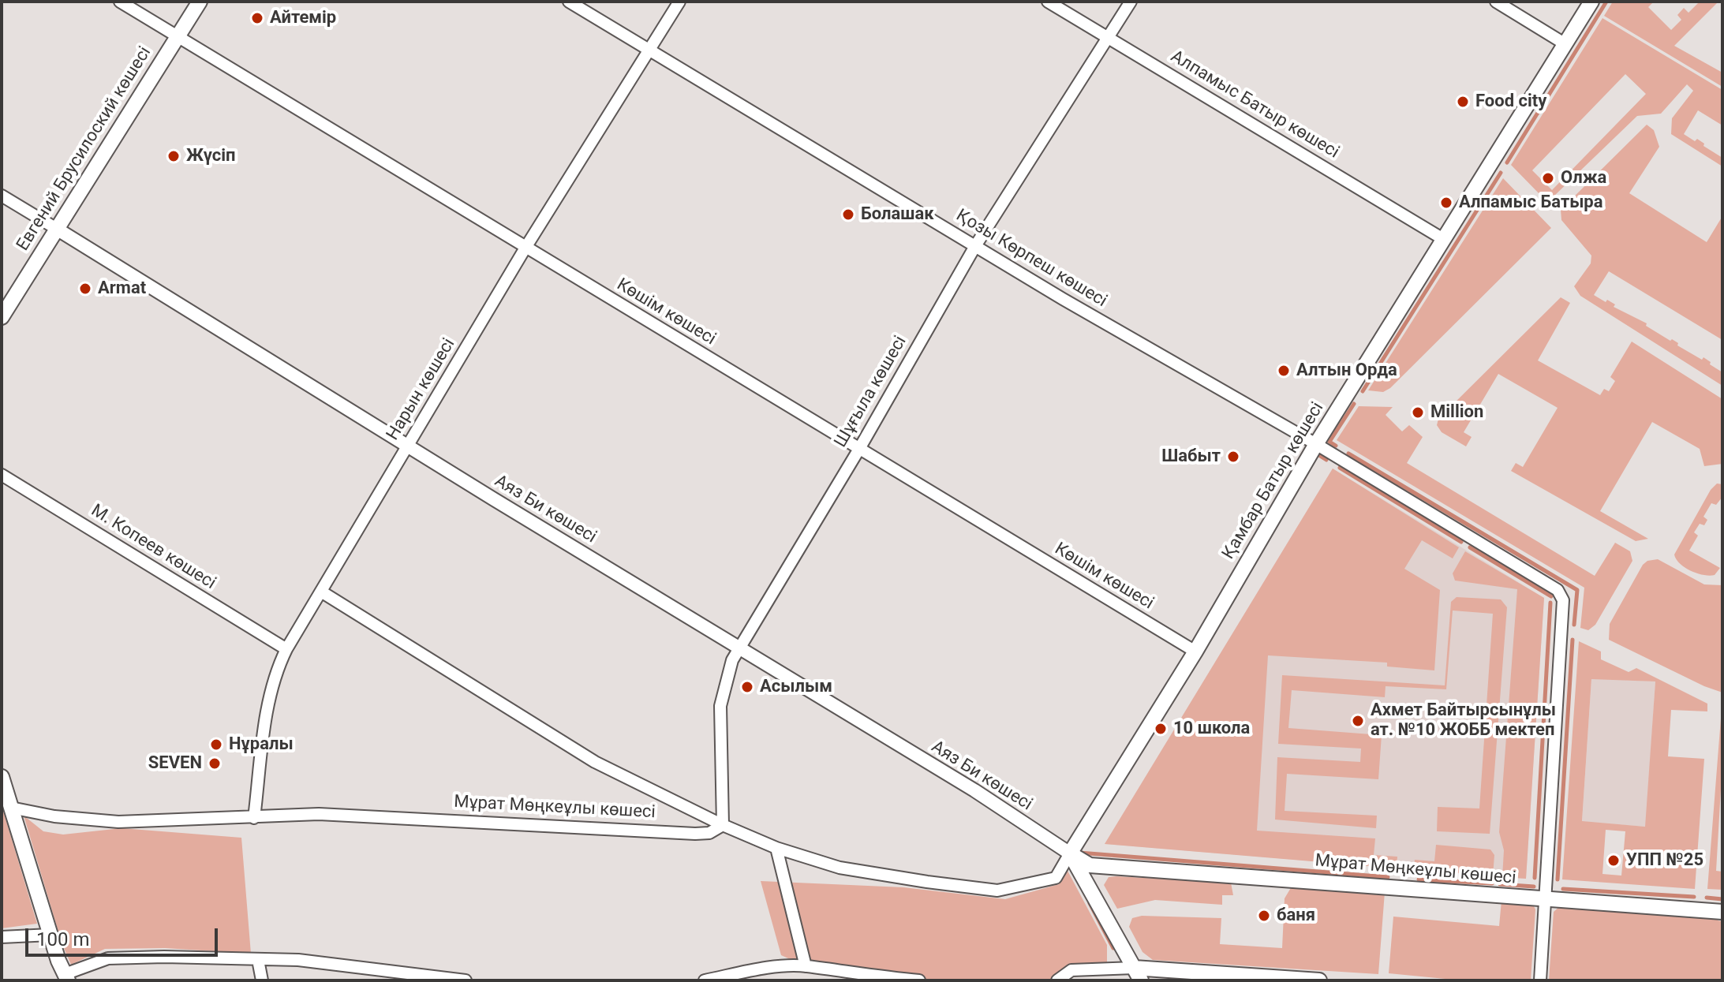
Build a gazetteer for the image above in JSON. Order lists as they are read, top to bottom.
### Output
{
  "streets": {
    "main road": ["Евгений Брусилоский көшесі", "Қамбар Батыр көшесі", "Мұрат Мөңкеұлы көшесі"],
    "street": [
      "Алпамыс Батыр көшесі",
      "Қозы Көрпеш көшесі",
      "Көшім көшесі",
      "Нарын көшесі",
      "Шұғыла көшесі",
      "Аяз Би көшесі",
      "М. Копеев көшесі"
    ]
  },
  "crossings": [
    ["Алпамыс Батыр көшесі", "Шұғыла көшесі"],
    ["Алпамыс Батыр көшесі", "Қамбар Батыр көшесі"],
    ["Евгений Брусилоский көшесі", "Көшім көшесі"],
    ["Евгений Брусилоский көшесі", "Аяз Би көшесі"],
    ["Қозы Көрпеш көшесі", "Нарын көшесі"],
    ["Қозы Көрпеш көшесі", "Шұғыла көшесі"],
    ["Қозы Көрпеш көшесі", "Қамбар Батыр көшесі"],
    ["Қозы Көрпеш көшесі", "Мұрат Мөңкеұлы көшесі"],
    ["Көшім көшесі", "Нарын көшесі"],
    ["Көшім көшесі", "Шұғыла көшесі"],
    ["Көшім көшесі", "Қамбар Батыр көшесі"],
    ["Нарын көшесі", "Аяз Би көшесі"],
    ["Нарын көшесі", "М. Копеев көшесі"],
    ["Нарын көшесі", "Мұрат Мөңкеұлы көшесі"],
    ["Шұғыла көшесі", "Аяз Би көшесі"],
    ["Шұғыла көшесі", "Мұрат Мөңкеұлы көшесі"],
    ["Қамбар Батыр көшесі", "Аяз Би көшесі"],
    ["Қамбар Батыр көшесі", "Мұрат Мөңкеұлы көшесі"],
    ["Аяз Би көшесі", "Мұрат Мөңкеұлы көшесі"]
  ],
  "places": [
    "Айтемір",
    "Food city",
    "Жүсіп",
    "Олжа",
    "Алпамыс Батыра",
    "Болашак",
    "Armat",
    "Алтын Орда",
    "Million",
    "Шабыт",
    "Асылым",
    "Ахмет Байтырсынұлы ат. №10 ЖОББ мектеп",
    "10 школа",
    "Нұралы",
    "SEVEN",
    "УПП №25",
    "баня"
  ],
  "scale_bar": "100 m"
}
